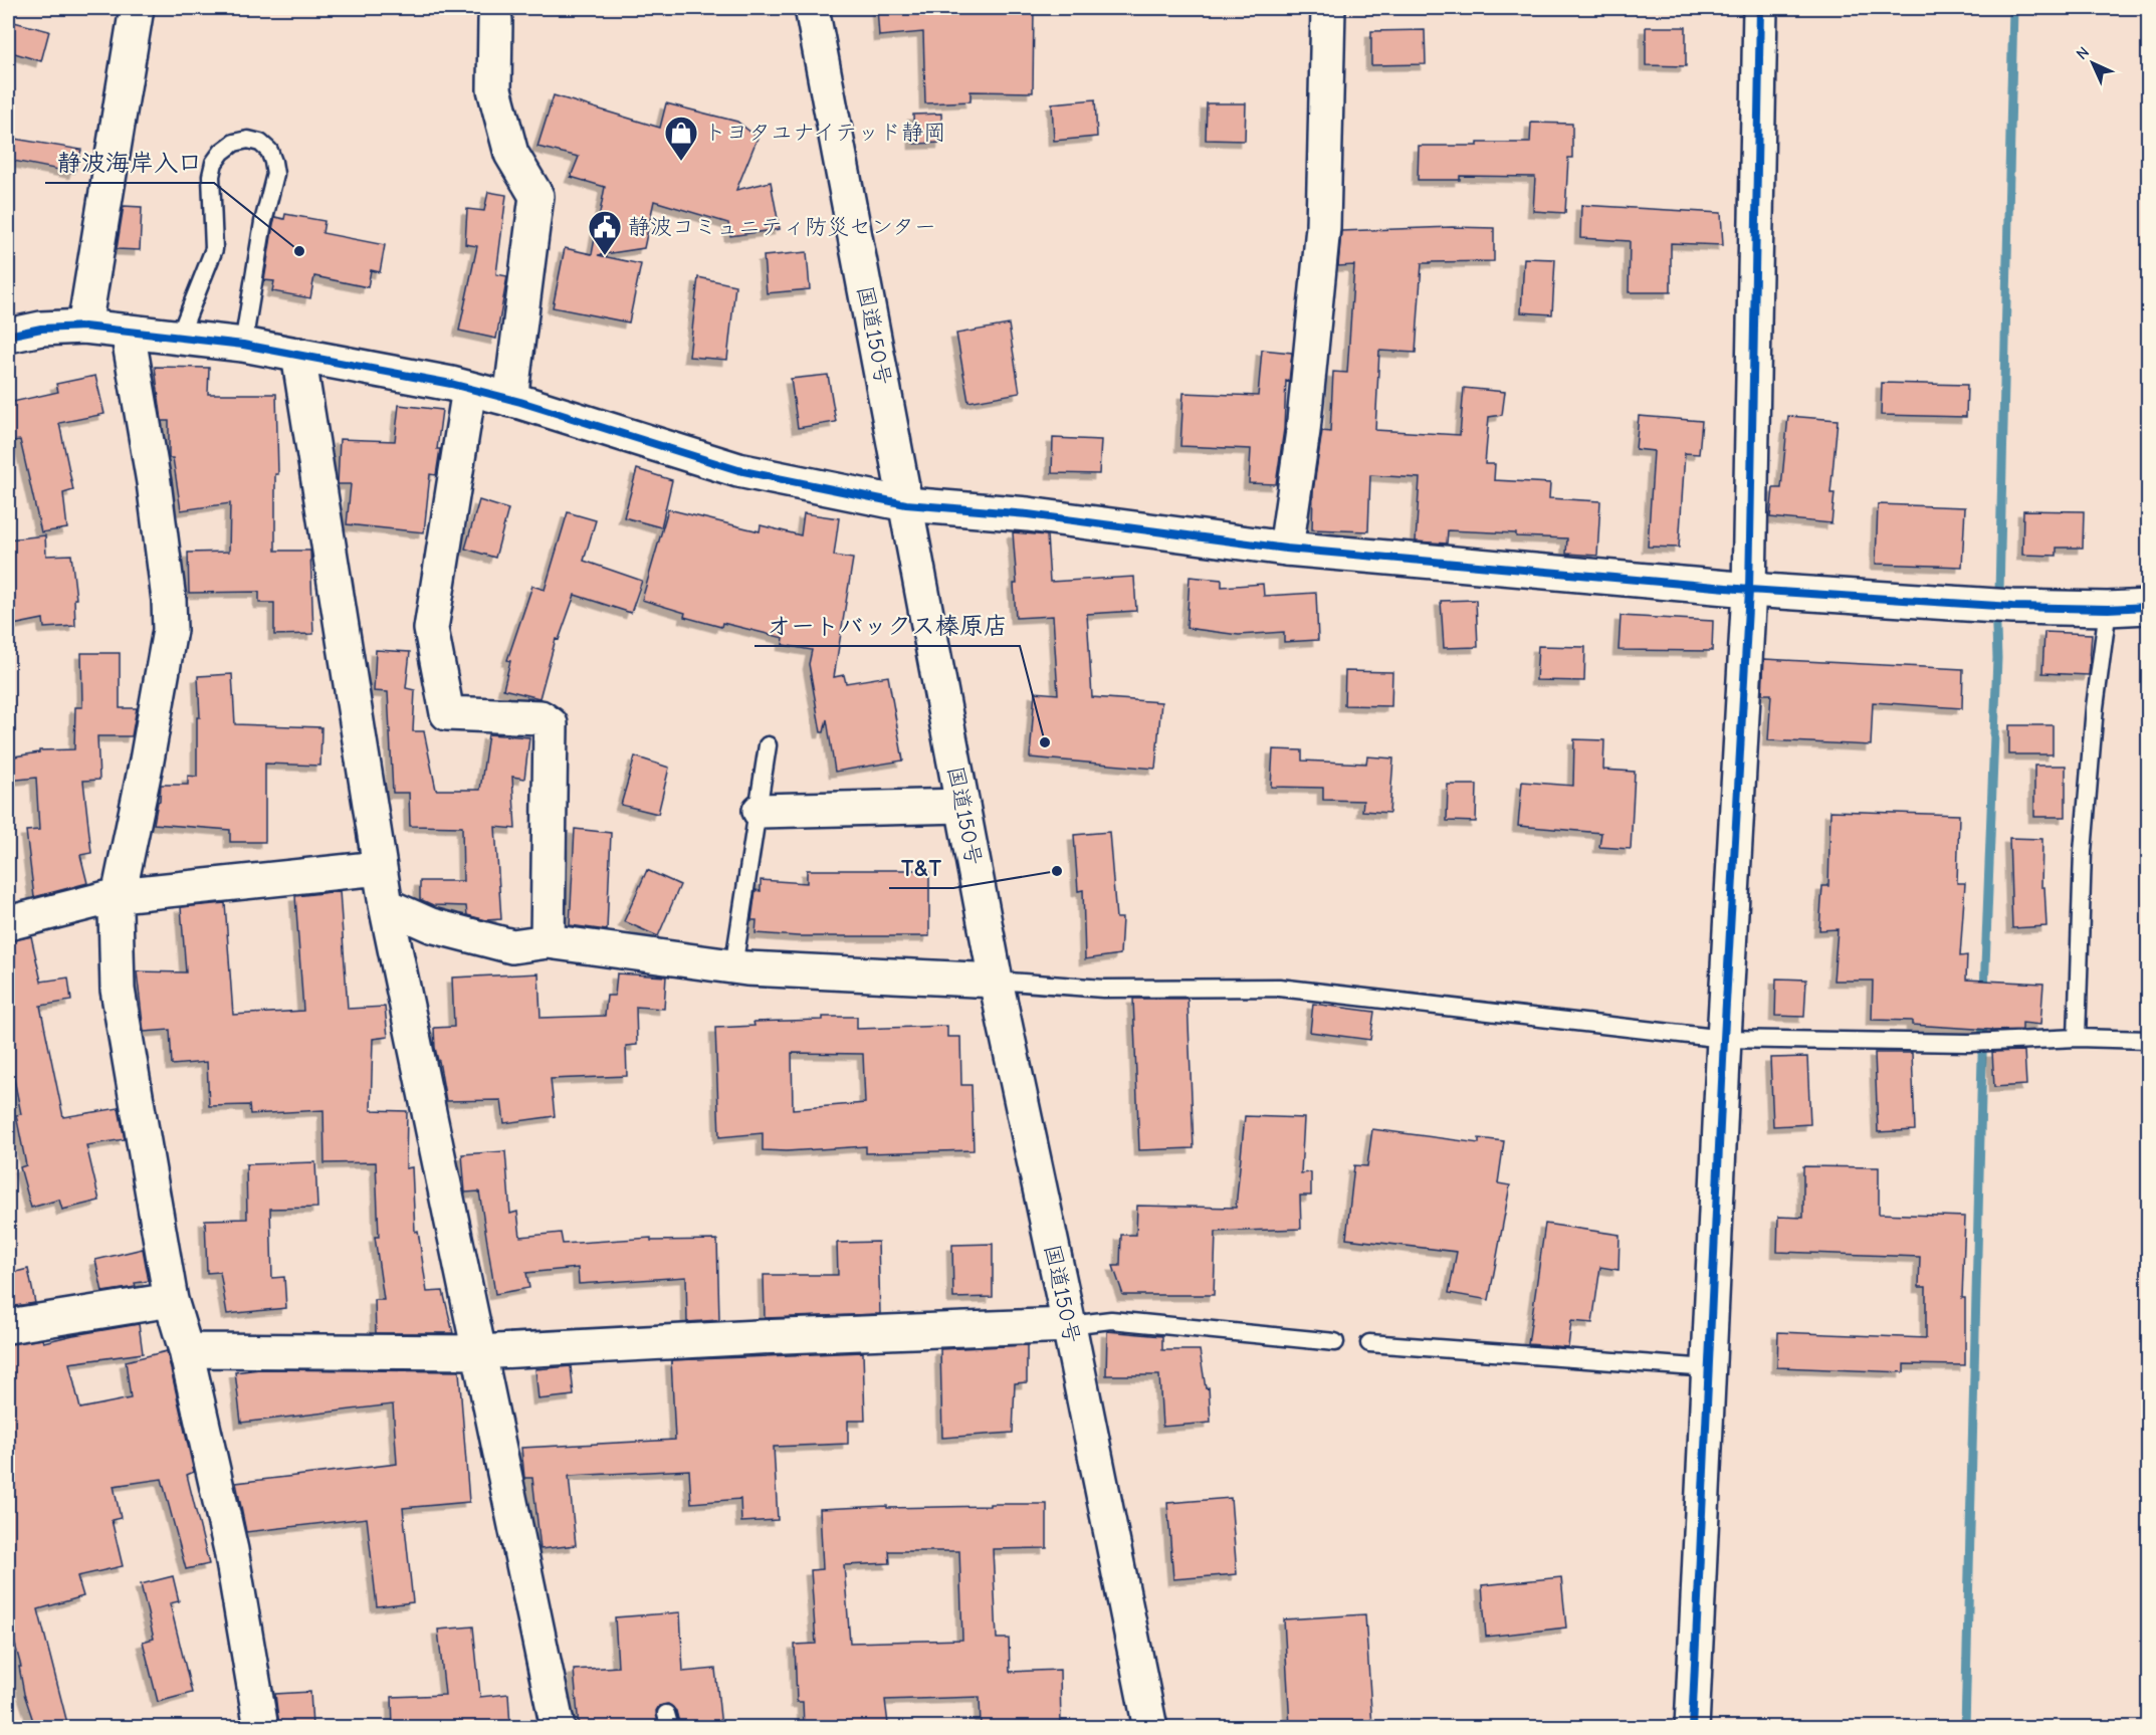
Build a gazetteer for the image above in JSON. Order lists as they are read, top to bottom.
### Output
{
  "streets": {
    "main road": ["国道150号"]
  },
  "places": {
    "shop": ["トヨタユナイテッド静岡"],
    "other": ["静波海岸入口", "オートバックス榛原店", "T&T"],
    "public building": ["静波コミュニティ防災センター"]
  },
  "north": "top left"
}
